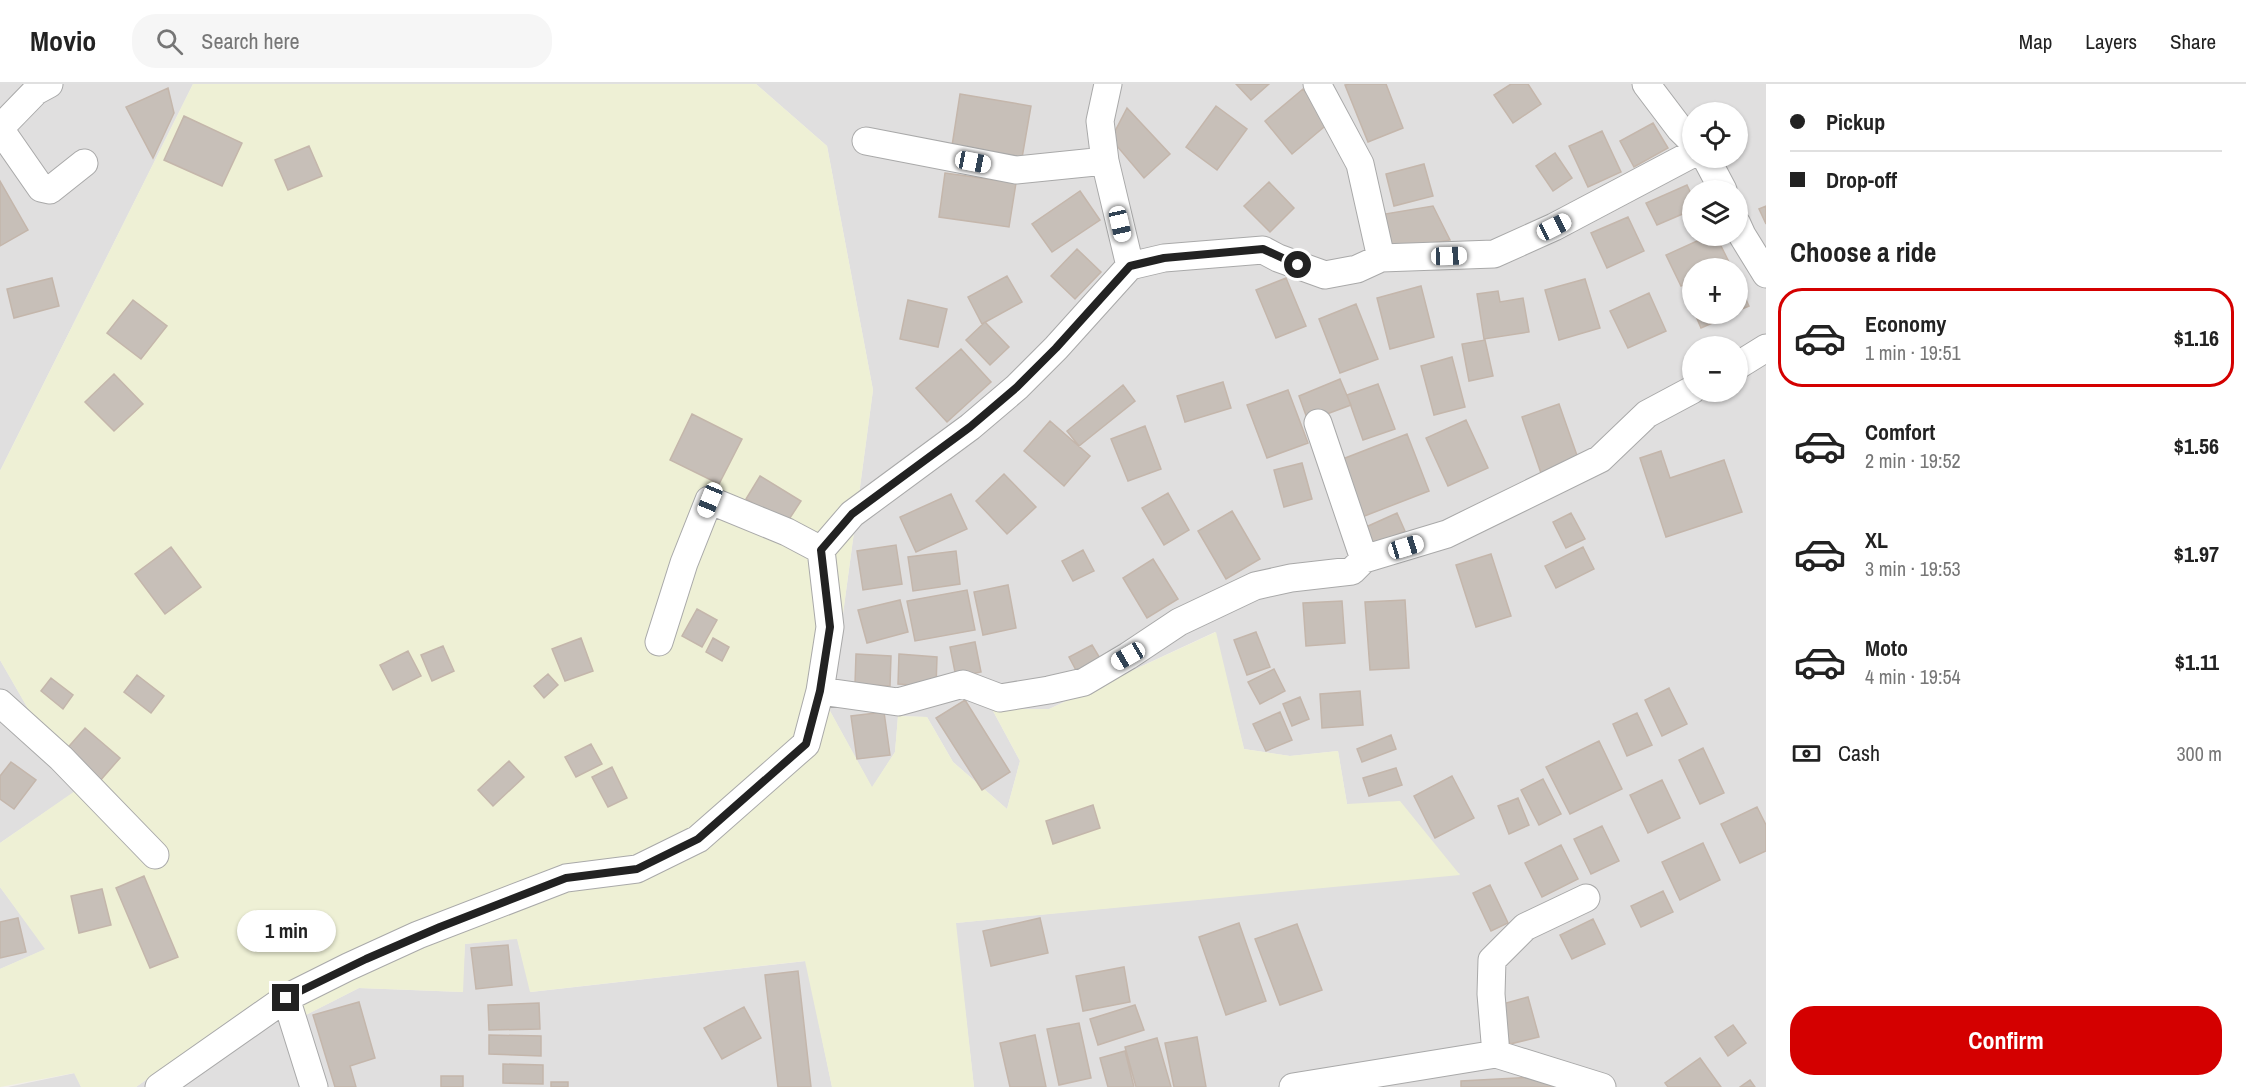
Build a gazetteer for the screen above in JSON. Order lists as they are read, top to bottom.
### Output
{
  "page": {
    "header": "Movio",
    "search": "Search here",
    "nav": ["Map", "Layers", "Share"],
    "banner": ["Pickup", "Drop-off"],
    "map_buttons": ["+", "−"],
    "heading": "Choose a ride",
    "list": [
      {
        "name": "Economy",
        "note": "1 min · 19:51",
        "value": "$1.16"
      },
      {
        "name": "Comfort",
        "note": "2 min · 19:52",
        "value": "$1.56"
      },
      {
        "name": "XL",
        "note": "3 min · 19:53",
        "value": "$1.97"
      },
      {
        "name": "Moto",
        "note": "4 min · 19:54",
        "value": "$1.11"
      }
    ],
    "pay": ["Cash", "300 m"],
    "bubble": "1 min",
    "buttons": "Confirm"
  }
}
